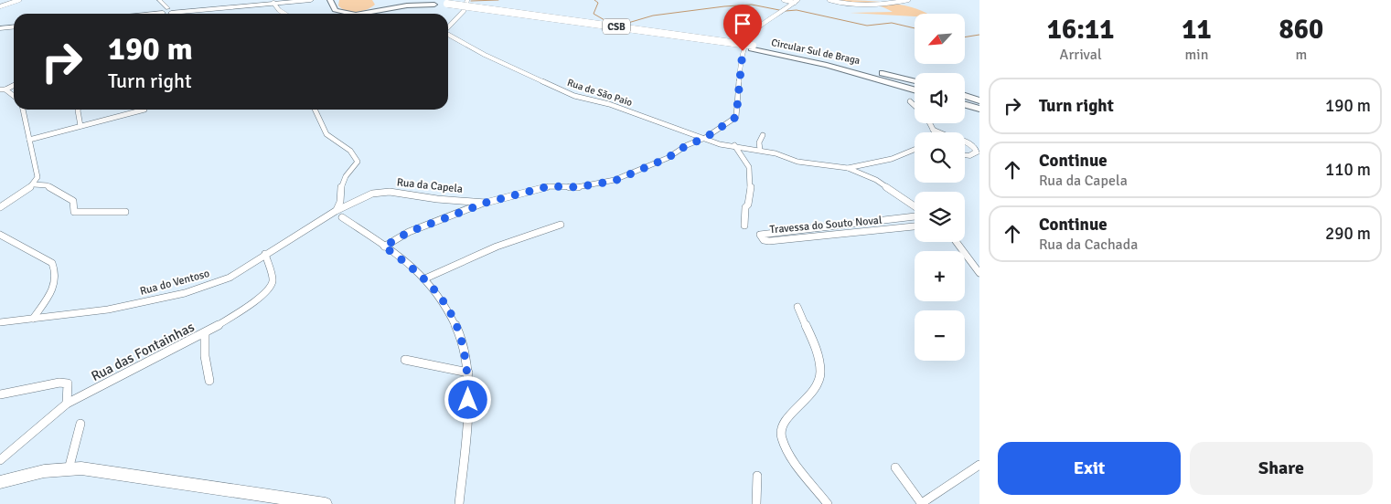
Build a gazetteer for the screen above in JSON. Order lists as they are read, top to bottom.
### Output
{
  "streets": {
    "highway": ["CSB", "Circular Sul de Braga"],
    "street": [
      "Rua de São Paio",
      "Rua da Capela",
      "Travessa do Souto Noval",
      "Rua do Ventoso",
      "Rua das Fontainhas"
    ]
  },
  "crossings": [
    ["Rua de São Paio", "Rua da Capela"],
    ["Rua da Capela", "Rua do Ventoso"],
    ["Rua do Ventoso", "Rua das Fontainhas"]
  ],
  "north": "bottom left",
  "page": {
    "eta": [
      "16:11",
      "Arrival",
      "11",
      "min",
      "860",
      "m"
    ],
    "map_buttons": ["+", "−"],
    "turn": ["190 m", "Turn right"],
    "list": [
      {
        "name": "Turn right",
        "value": "190 m"
      },
      {
        "name": "Continue",
        "note": "Rua da Capela",
        "value": "110 m"
      },
      {
        "name": "Continue",
        "note": "Rua da Cachada",
        "value": "290 m"
      }
    ],
    "buttons": ["Exit", "Share"]
  }
}
